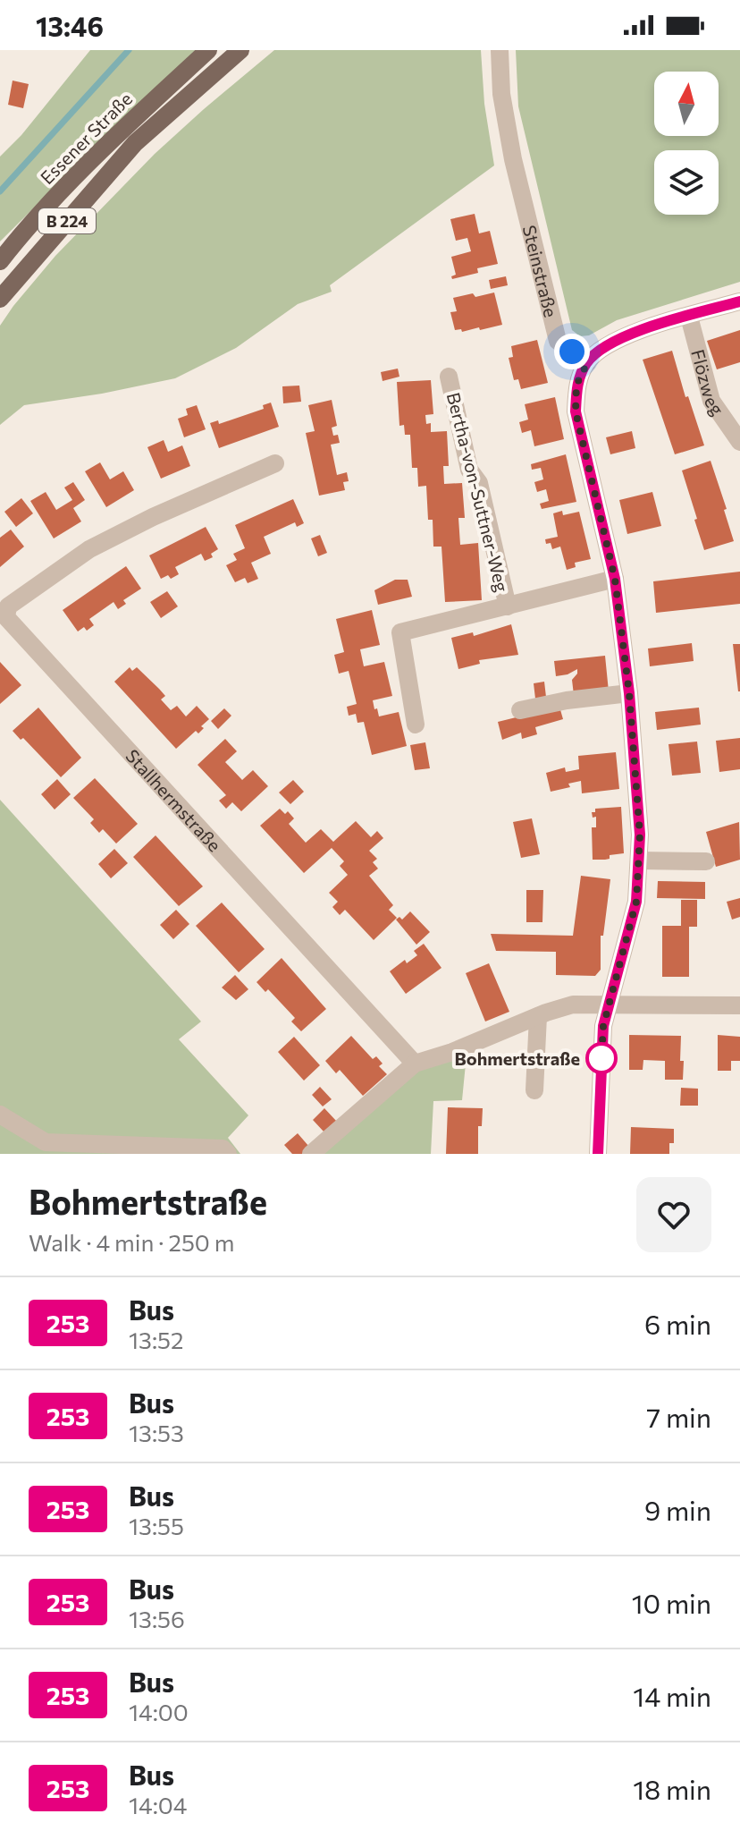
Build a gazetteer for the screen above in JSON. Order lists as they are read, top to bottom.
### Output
{
  "streets": {
    "main road": ["Essener Straße", "B 224"],
    "street": [
      "Steinstraße",
      "Flözweg",
      "Bertha-von-Suttner-Weg",
      "Stallhermstraße"
    ]
  },
  "places": ["Bohmertstraße"],
  "lines": ["bus line 253"],
  "north": "top",
  "page": {
    "status": "13:46",
    "heading": ["Bohmertstraße", "Walk · 4 min · 250 m"],
    "list": [
      {
        "mark": "253",
        "name": "Bus",
        "note": "13:52",
        "value": "6 min"
      },
      {
        "mark": "253",
        "name": "Bus",
        "note": "13:53",
        "value": "7 min"
      },
      {
        "mark": "253",
        "name": "Bus",
        "note": "13:55",
        "value": "9 min"
      },
      {
        "mark": "253",
        "name": "Bus",
        "note": "13:56",
        "value": "10 min"
      },
      {
        "mark": "253",
        "name": "Bus",
        "note": "14:00",
        "value": "14 min"
      },
      {
        "mark": "253",
        "name": "Bus",
        "note": "14:04",
        "value": "18 min"
      }
    ]
  }
}
